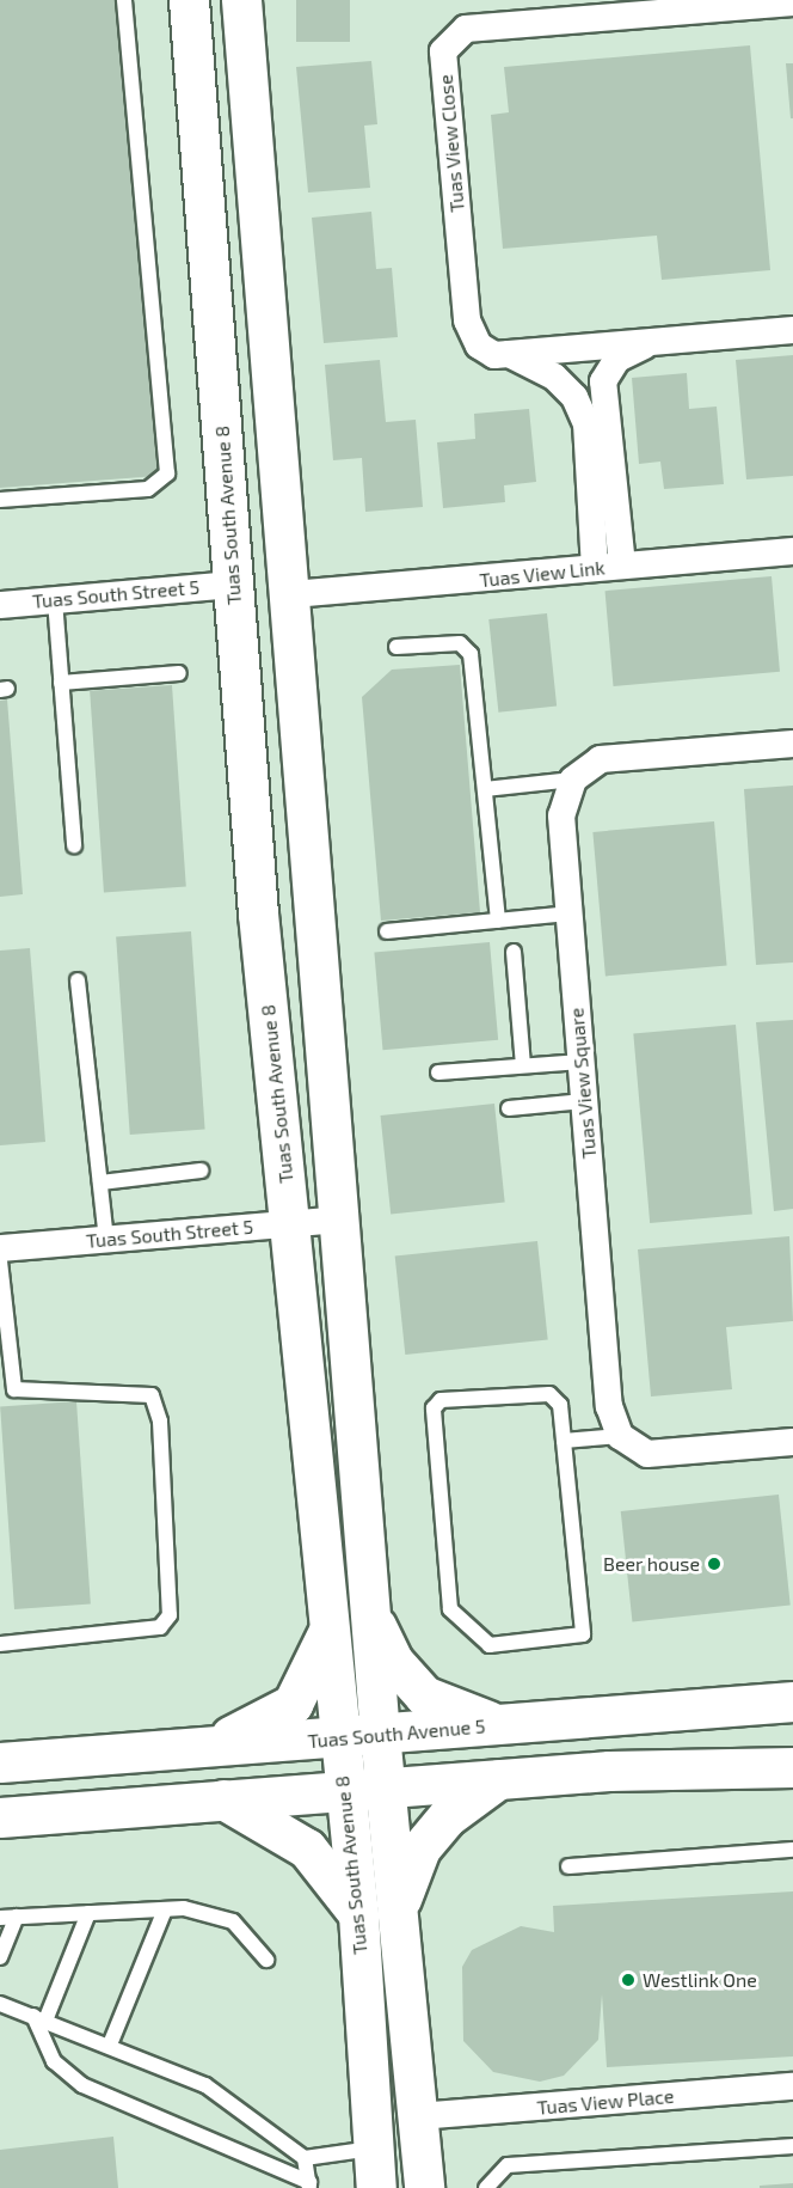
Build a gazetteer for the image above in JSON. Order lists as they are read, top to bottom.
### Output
{
  "streets": {
    "street": [
      "Tuas View Close",
      "Tuas South Avenue 8",
      "Tuas View Link",
      "Tuas South Street 5",
      "Tuas View Square",
      "Tuas South Avenue 5",
      "Tuas View Place"
    ]
  },
  "crossings": [
    ["Tuas View Close", "Tuas View Link"],
    ["Tuas South Avenue 8", "Tuas South Street 5"],
    ["Tuas South Avenue 8", "Tuas South Avenue 5"]
  ],
  "places": ["Beer house", "Westlink One"]
}
